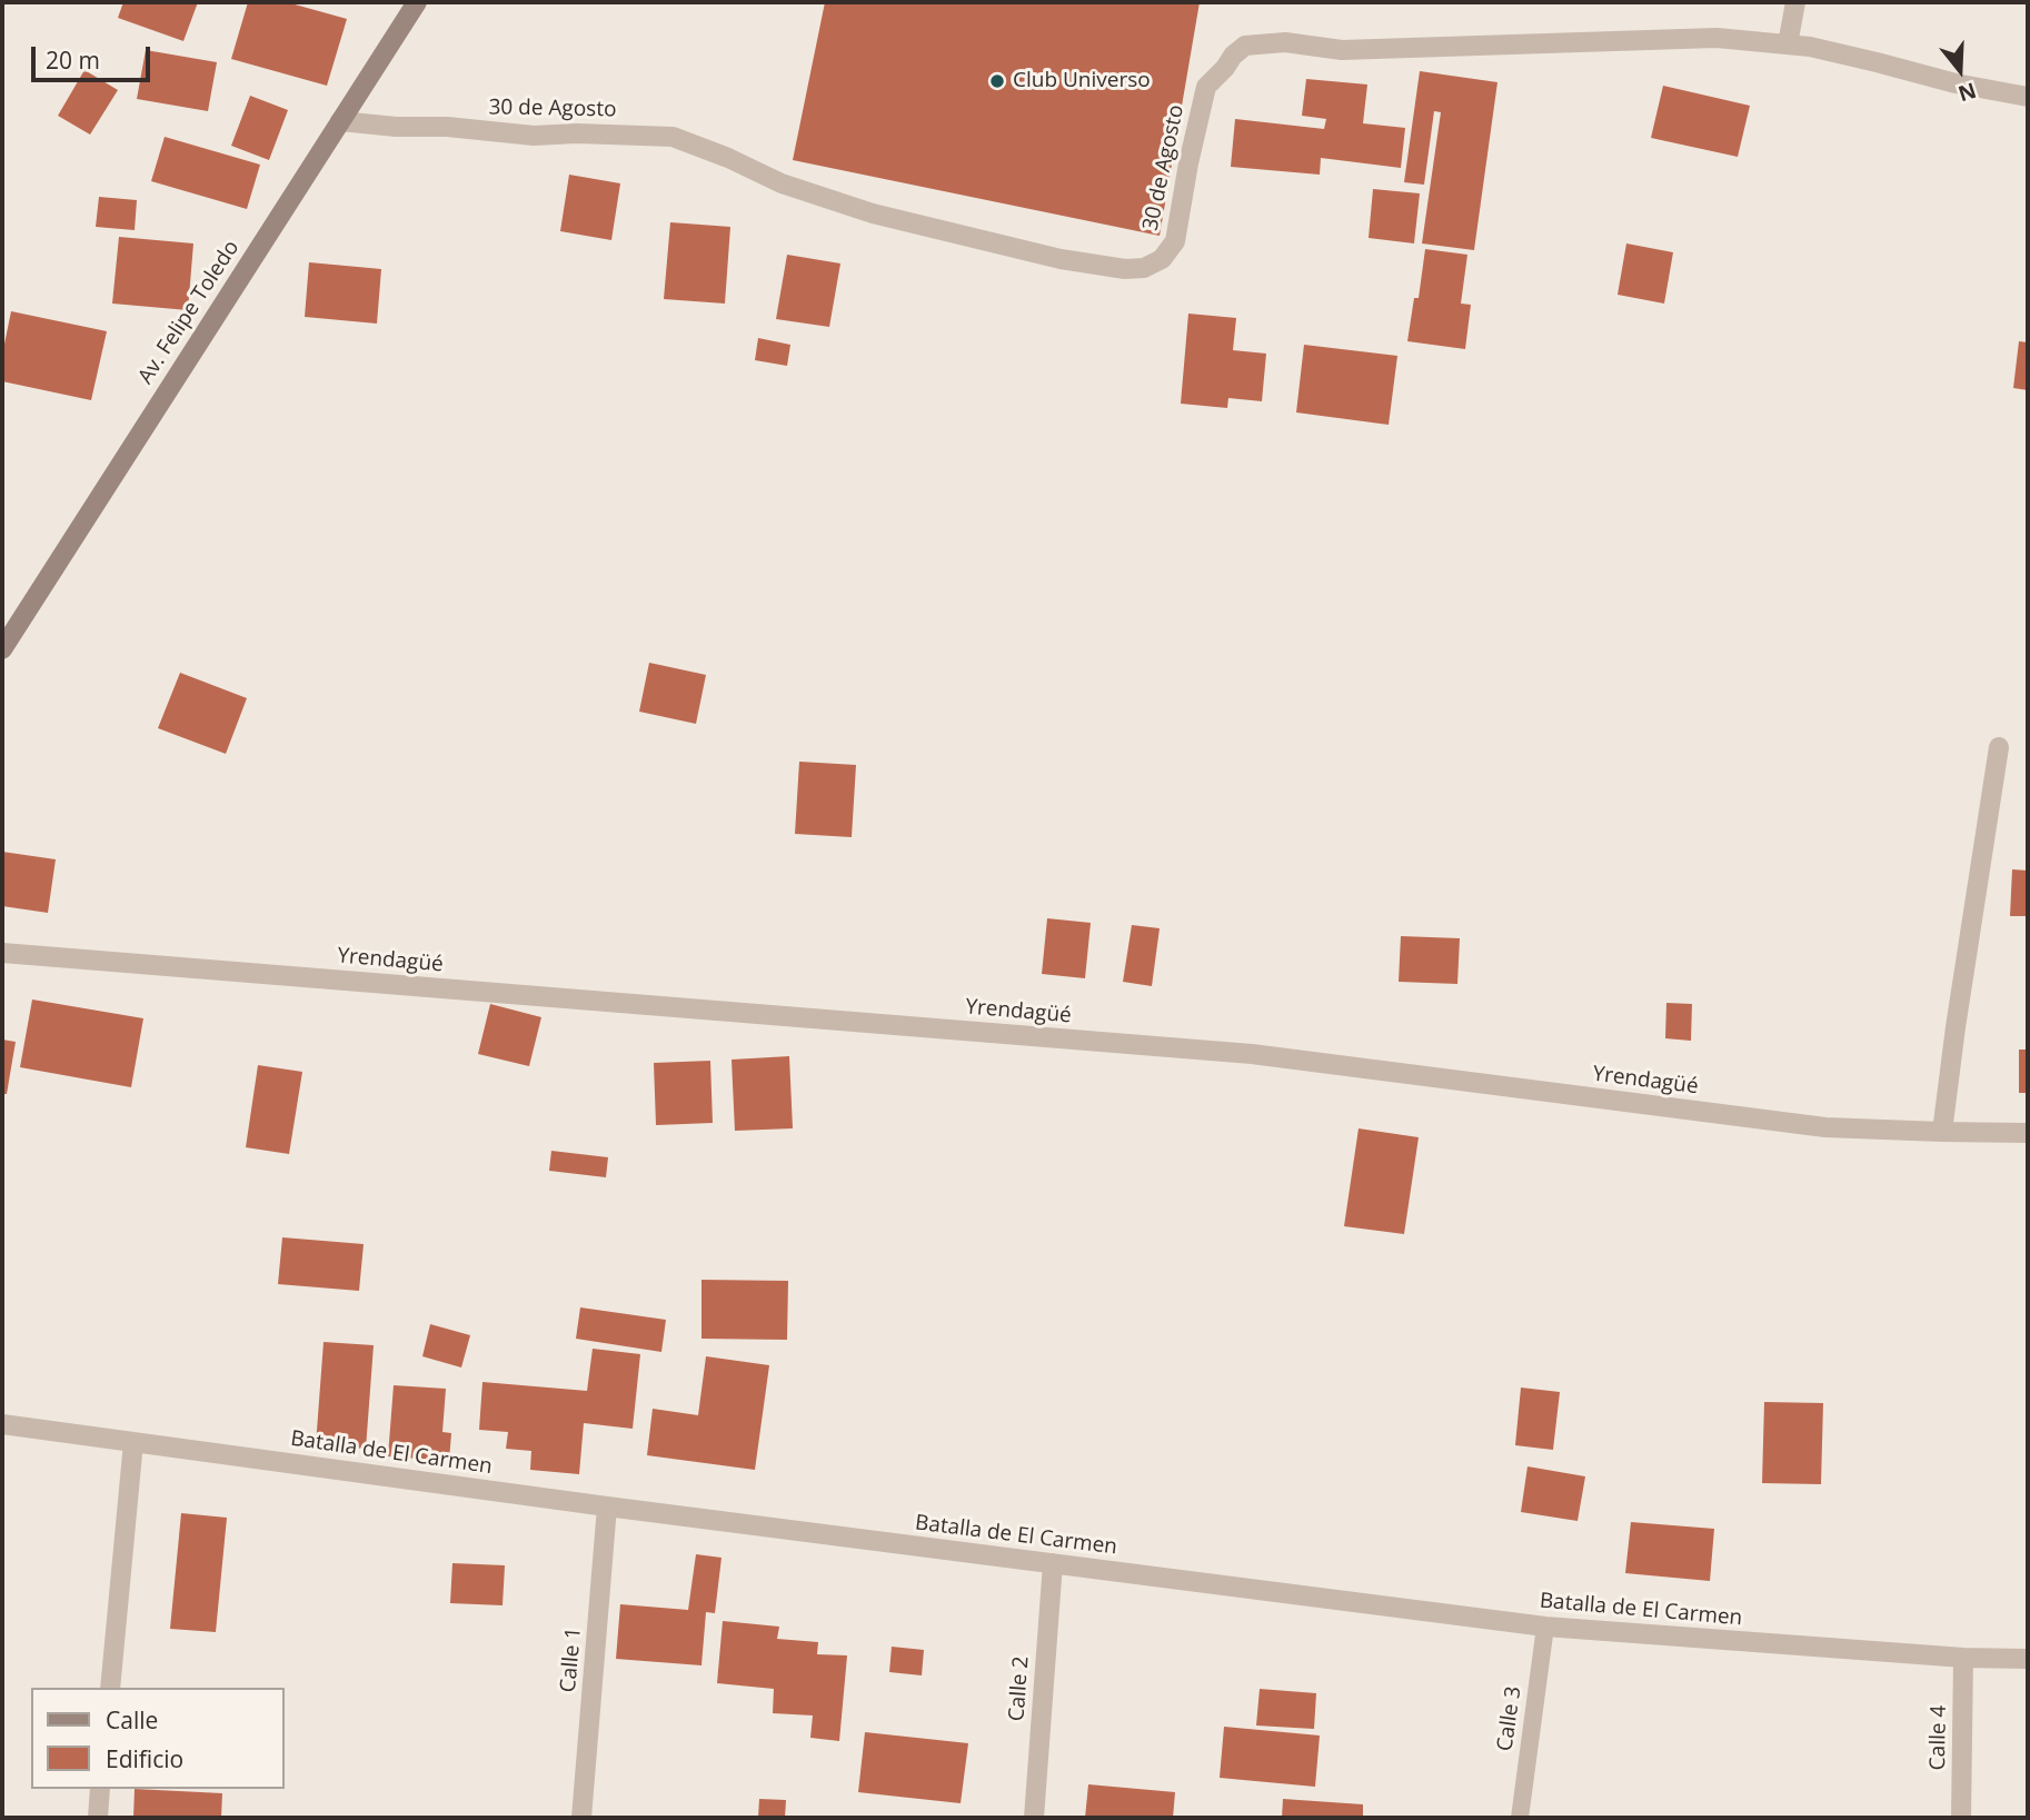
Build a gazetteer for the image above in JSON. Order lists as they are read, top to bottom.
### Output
{
  "streets": {
    "main road": ["Av. Felipe Toledo"],
    "street": [
      "30 de Agosto",
      "Yrendagüé",
      "Batalla de El Carmen",
      "Calle 1",
      "Calle 2",
      "Calle 4"
    ],
    "lane": ["Calle 3"]
  },
  "crossings": [
    ["30 de Agosto", "Av. Felipe Toledo"],
    ["Batalla de El Carmen", "Calle 1"],
    ["Batalla de El Carmen", "Calle 2"],
    ["Batalla de El Carmen", "Calle 3"],
    ["Batalla de El Carmen", "Calle 4"]
  ],
  "places": ["Club Universo"],
  "legend": ["Calle", "Edificio"],
  "scale_bar": "20 m",
  "north": "bottom"
}
